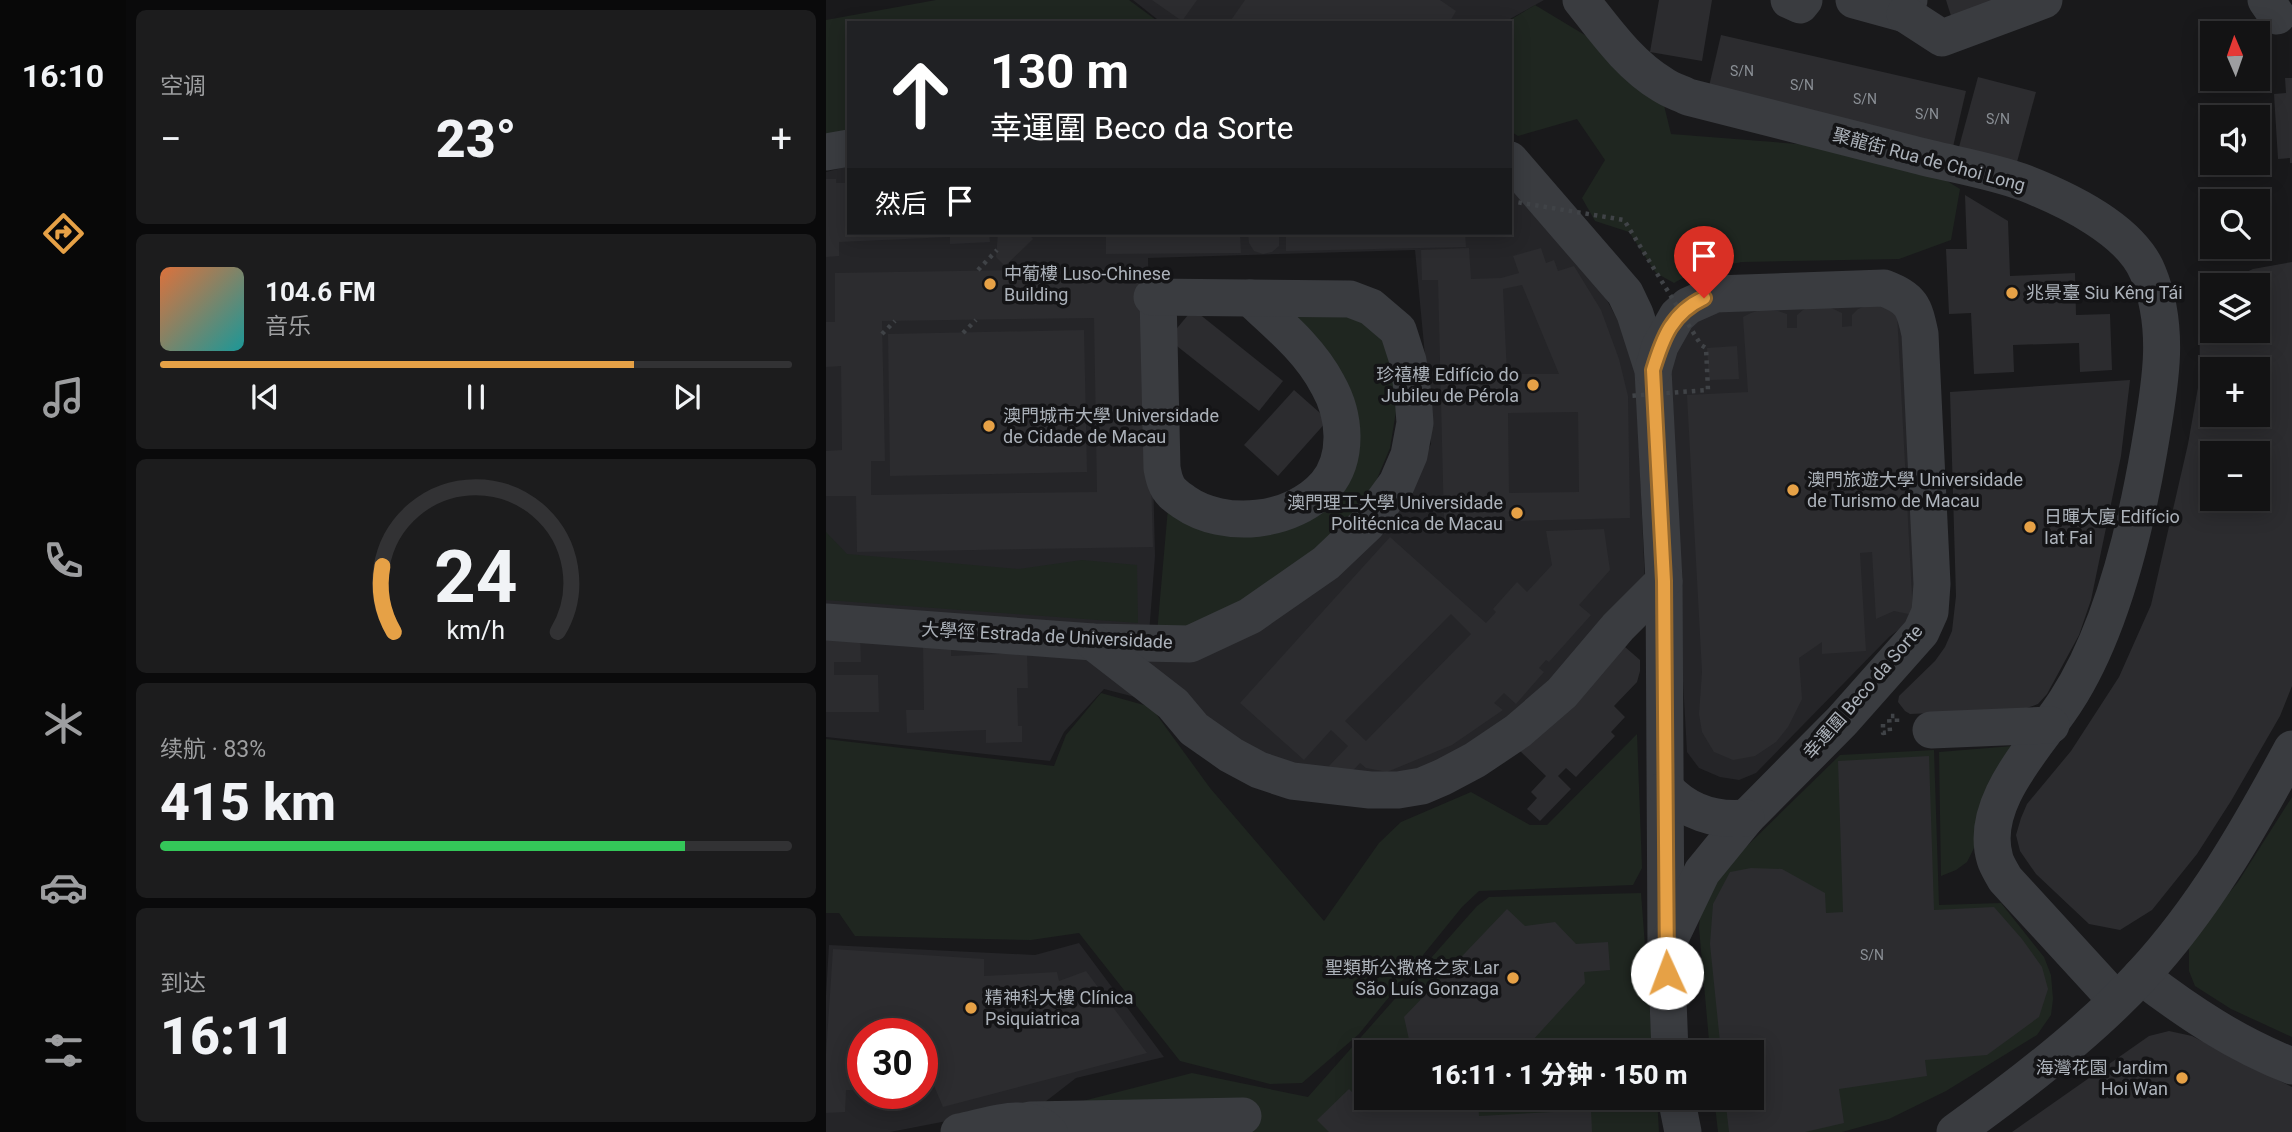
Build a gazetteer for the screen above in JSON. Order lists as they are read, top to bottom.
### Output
{
  "streets": {
    "street": ["聚龍街 Rua de Choi Long", "大學徑 Estrada de Universidade", "幸運圍 Beco da Sorte"]
  },
  "places": [
    "中葡樓 Luso-Chinese Building",
    "兆景臺 Siu Kêng Tái",
    "珍禧樓 Edifício do Jubileu de Pérola",
    "澳門城市大學 Universidade de Cidade de Macau",
    "澳門旅遊大學 Universidade de Turismo de Macau",
    "澳門理工大學 Universidade Politécnica de Macau",
    "日暉大廈 Edifício Iat Fai",
    "聖類斯公撒格之家 Lar São Luís Gonzaga",
    "精神科大樓 Clínica Psiquiatrica",
    "海灣花園 Jardim Hoi Wan"
  ],
  "house_numbers": [
    "S/N",
    "S/N",
    "S/N",
    "S/N",
    "S/N",
    "S/N"
  ],
  "north": "top",
  "page": {
    "tabs": "16:10",
    "tile": [
      "空调",
      ["续航 · 83%", "415 km"],
      ["到达", "16:11"]
    ],
    "map_buttons": ["+", "−"],
    "turn": ["130 m", "幸運圍 Beco da Sorte"],
    "heat": ["−", "23°", "+"],
    "then": "然后",
    "song": ["104.6 FM", "音乐"],
    "limit": "30",
    "trip": "16:11 · 1 分钟 · 150 m",
    "gauge": ["24", "km/h"]
  }
}
